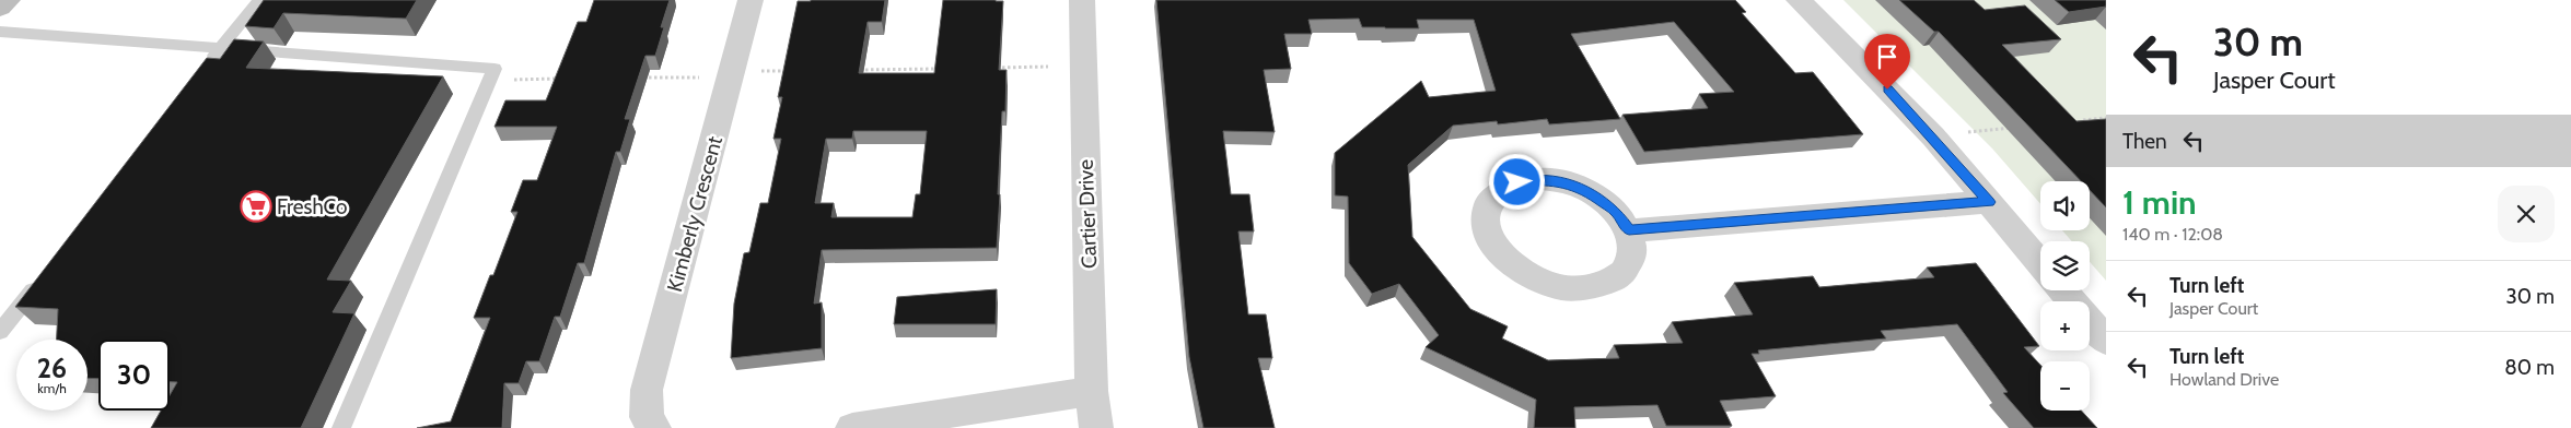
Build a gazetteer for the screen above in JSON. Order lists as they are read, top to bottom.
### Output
{
  "streets": {
    "street": ["Kimberly Crescent", "Cartier Drive"]
  },
  "places": {
    "supermarket": ["FreshCo"]
  },
  "page": {
    "turn": ["30 m", "Jasper Court"],
    "then": "Then",
    "heading": ["1 min", "140 m · 12:08"],
    "map_buttons": ["+", "−"],
    "list": [
      {
        "name": "Turn left",
        "note": "Jasper Court",
        "value": "30 m"
      },
      {
        "name": "Turn left",
        "note": "Howland Drive",
        "value": "80 m"
      }
    ],
    "speed": "26 km/h",
    "limit": "30"
  }
}
